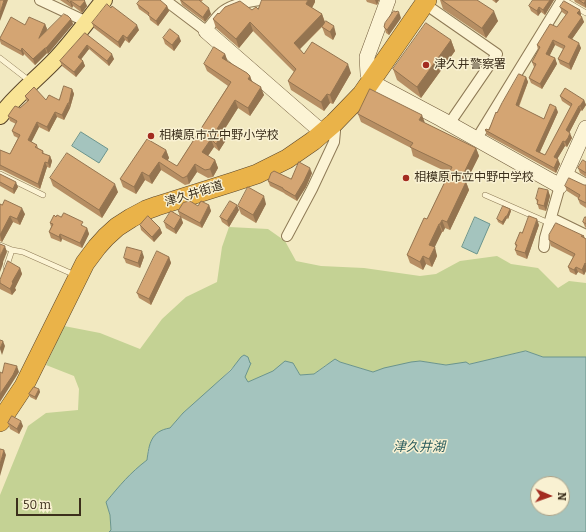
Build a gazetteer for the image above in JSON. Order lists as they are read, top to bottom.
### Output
{
  "streets": {
    "highway": ["津久井街道"]
  },
  "water": ["津久井湖"],
  "places": ["津久井警察署", "相模原市立中野小学校", "相模原市立中野中学校"],
  "scale_bar": "50 m",
  "north": "right"
}
